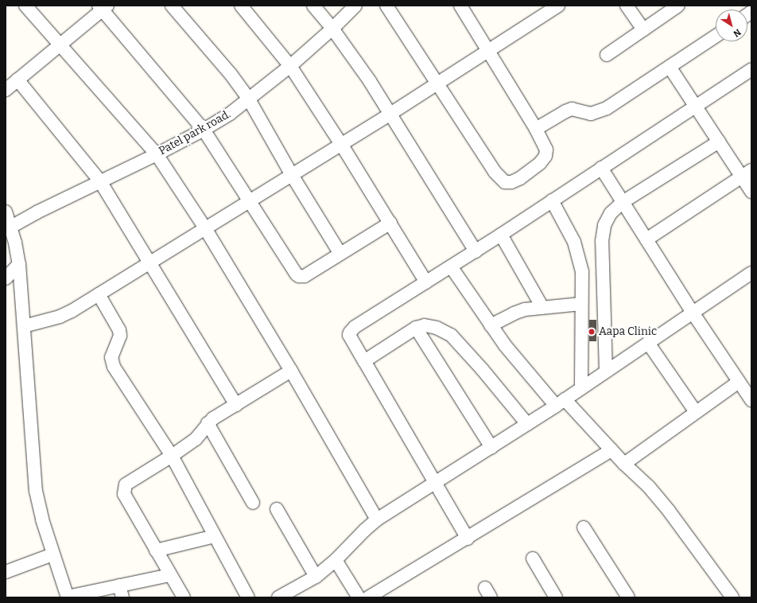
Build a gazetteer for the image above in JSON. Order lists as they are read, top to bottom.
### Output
{
  "streets": {
    "street": ["Patel park road."]
  },
  "places": ["Aapa Clinic"],
  "north": "bottom right"
}
